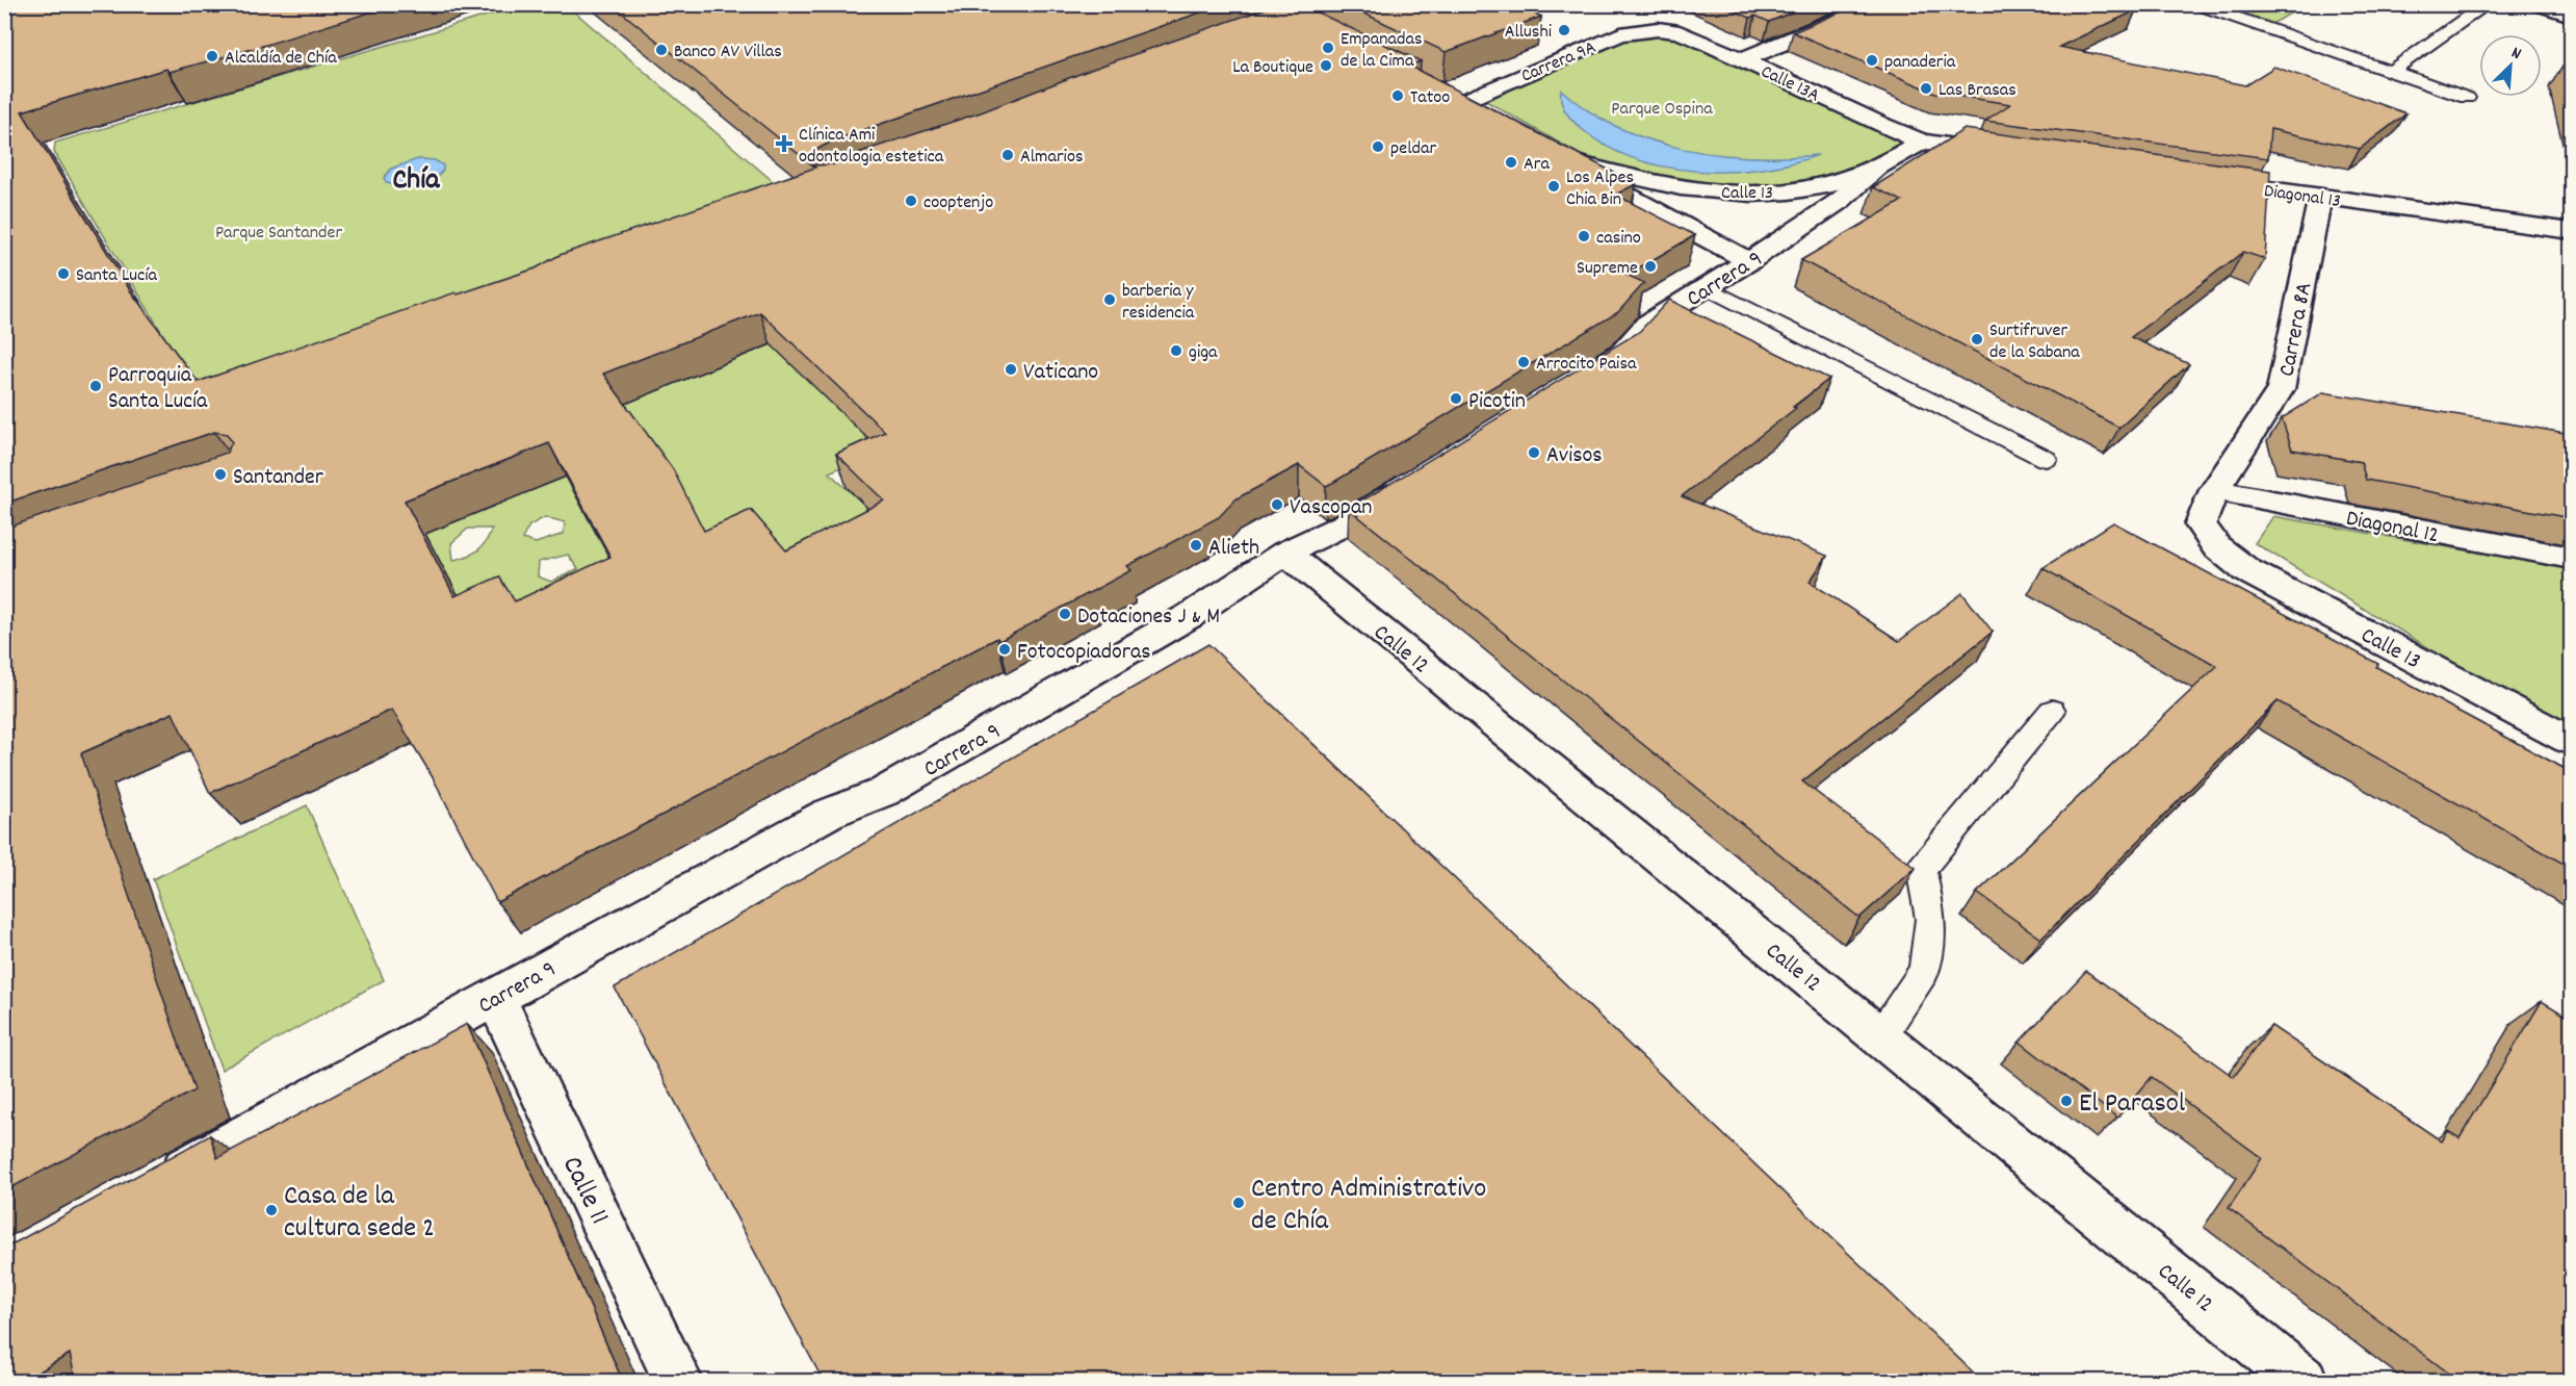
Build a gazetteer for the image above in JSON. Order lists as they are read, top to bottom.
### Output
{
  "streets": {
    "street": [
      "Carrera 9A",
      "Calle 13A",
      "Calle 13",
      "Diagonal 13",
      "Carrera 9",
      "Carrera 8A",
      "Diagonal 12",
      "Calle 12",
      "Calle 11"
    ]
  },
  "crossings": [
    ["Carrera 9A", "Calle 13A"],
    ["Calle 13A", "Calle 13"],
    ["Calle 13", "Carrera 9"],
    ["Calle 13", "Carrera 8A"],
    ["Diagonal 13", "Carrera 8A"],
    ["Carrera 9", "Calle 12"],
    ["Carrera 9", "Calle 11"],
    ["Carrera 8A", "Diagonal 12"]
  ],
  "districts": ["Chía"],
  "parks": ["Parque Ospina", "Parque Santander"],
  "places": {
    "other": [
      "Allushi",
      "Empanadas de la Cima",
      "Banco AV Villas",
      "Alcaldía de Chía",
      "panaderia",
      "La Boutique",
      "Las Brasas",
      "Tatoo",
      "peldar",
      "Almarios",
      "Ara",
      "Los Alpes Chia Bin",
      "cooptenjo",
      "casino",
      "Supreme",
      "Santa Lucía",
      "barberia y residencia",
      "Surtifruver de la Sabana",
      "giga",
      "Arrocito Paisa",
      "Vaticano",
      "Parroquia Santa Lucía",
      "Picotin",
      "Avisos",
      "Santander",
      "Vascopan",
      "Alieth",
      "Dotaciones J & M",
      "Fotocopiadoras",
      "El Parasol",
      "Centro Administrativo de Chía",
      "Casa de la cultura sede 2"
    ],
    "health": ["Clínica Ami odontologia estetica"]
  },
  "north": "top right"
}
